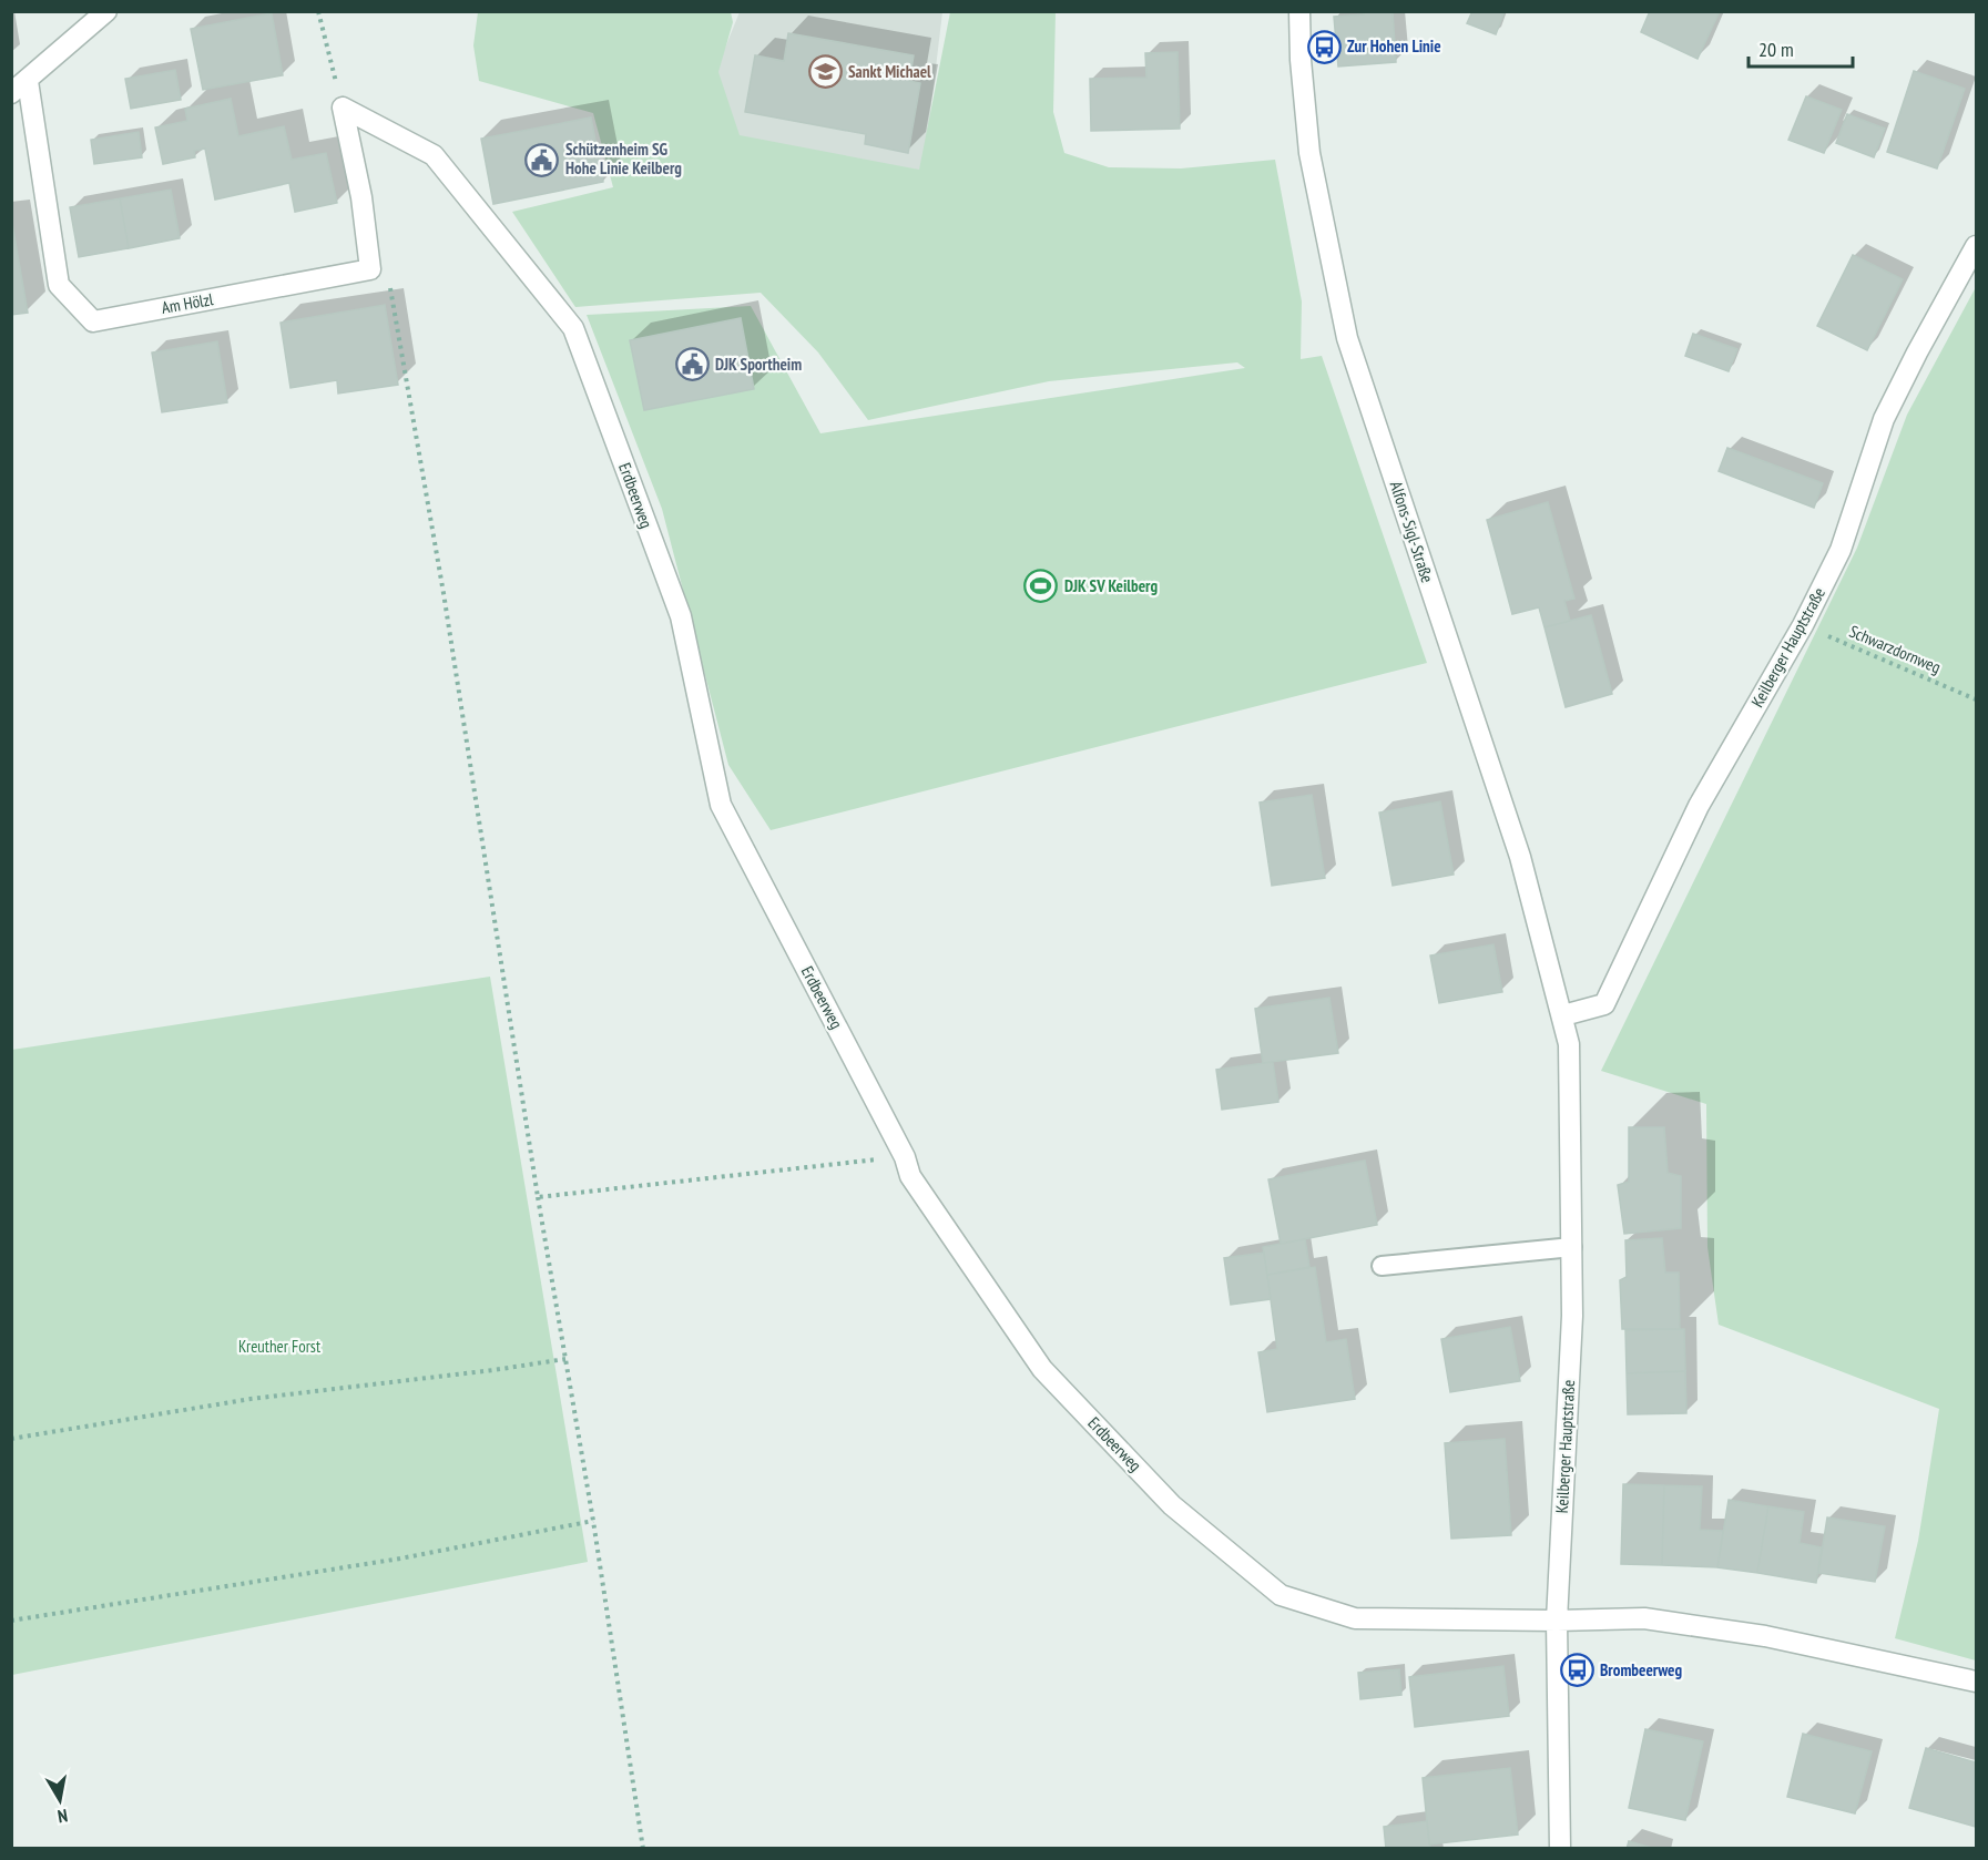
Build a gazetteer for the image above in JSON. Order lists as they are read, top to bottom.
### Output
{
  "streets": {
    "street": [
      "Am Hölzl",
      "Erdbeerweg",
      "Alfons-Sigl-Straße",
      "Keilberger Hauptstraße"
    ],
    "path": ["Schwarzdornweg"]
  },
  "crossings": [
    ["Erdbeerweg", "Keilberger Hauptstraße"],
    ["Alfons-Sigl-Straße", "Keilberger Hauptstraße"],
    ["Keilberger Hauptstraße", "Schwarzdornweg"]
  ],
  "parks": ["Kreuther Forst"],
  "places": {
    "bus stop": ["Zur Hohen Linie", "Brombeerweg"],
    "school or university": ["Sankt Michael"],
    "public building": ["Schützenheim SG Hohe Linie Keilberg", "DJK Sportheim"],
    "sports": ["DJK SV Keilberg"]
  },
  "scale_bar": "20 m",
  "north": "bottom"
}
